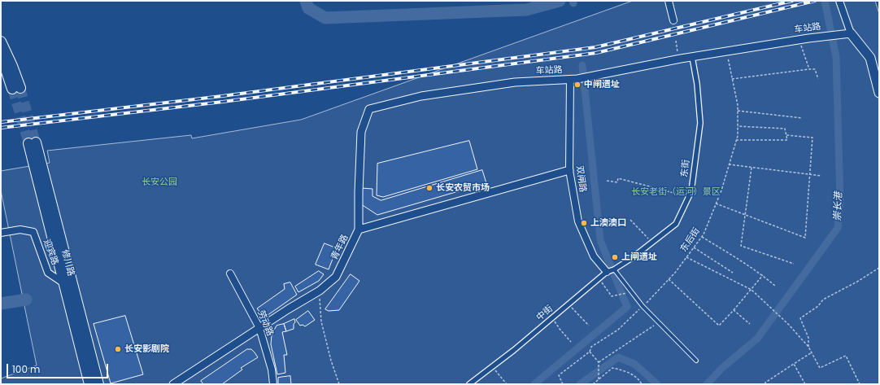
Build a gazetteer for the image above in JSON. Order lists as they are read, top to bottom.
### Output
{
  "streets": {
    "main road": ["修川路"],
    "street": [
      "车站路",
      "东街",
      "双闸路",
      "青年路",
      "迎宾路",
      "中街",
      "劳动路"
    ],
    "path": ["东后街"]
  },
  "crossings": [
    ["车站路", "东街"],
    ["车站路", "双闸路"],
    ["车站路", "东后街"],
    ["车站路", "青年路"],
    ["东街", "中街"],
    ["双闸路", "青年路"],
    ["双闸路", "中街"],
    ["青年路", "劳动路"],
    ["迎宾路", "修川路"]
  ],
  "water": ["崇长港"],
  "parks": ["长安公园", "长安老街（运河）景区"],
  "places": [
    "中闸遗址",
    "长安农贸市场",
    "上澳澳口",
    "上闸遗址",
    "长安影剧院"
  ],
  "scale_bar": "100 m"
}
